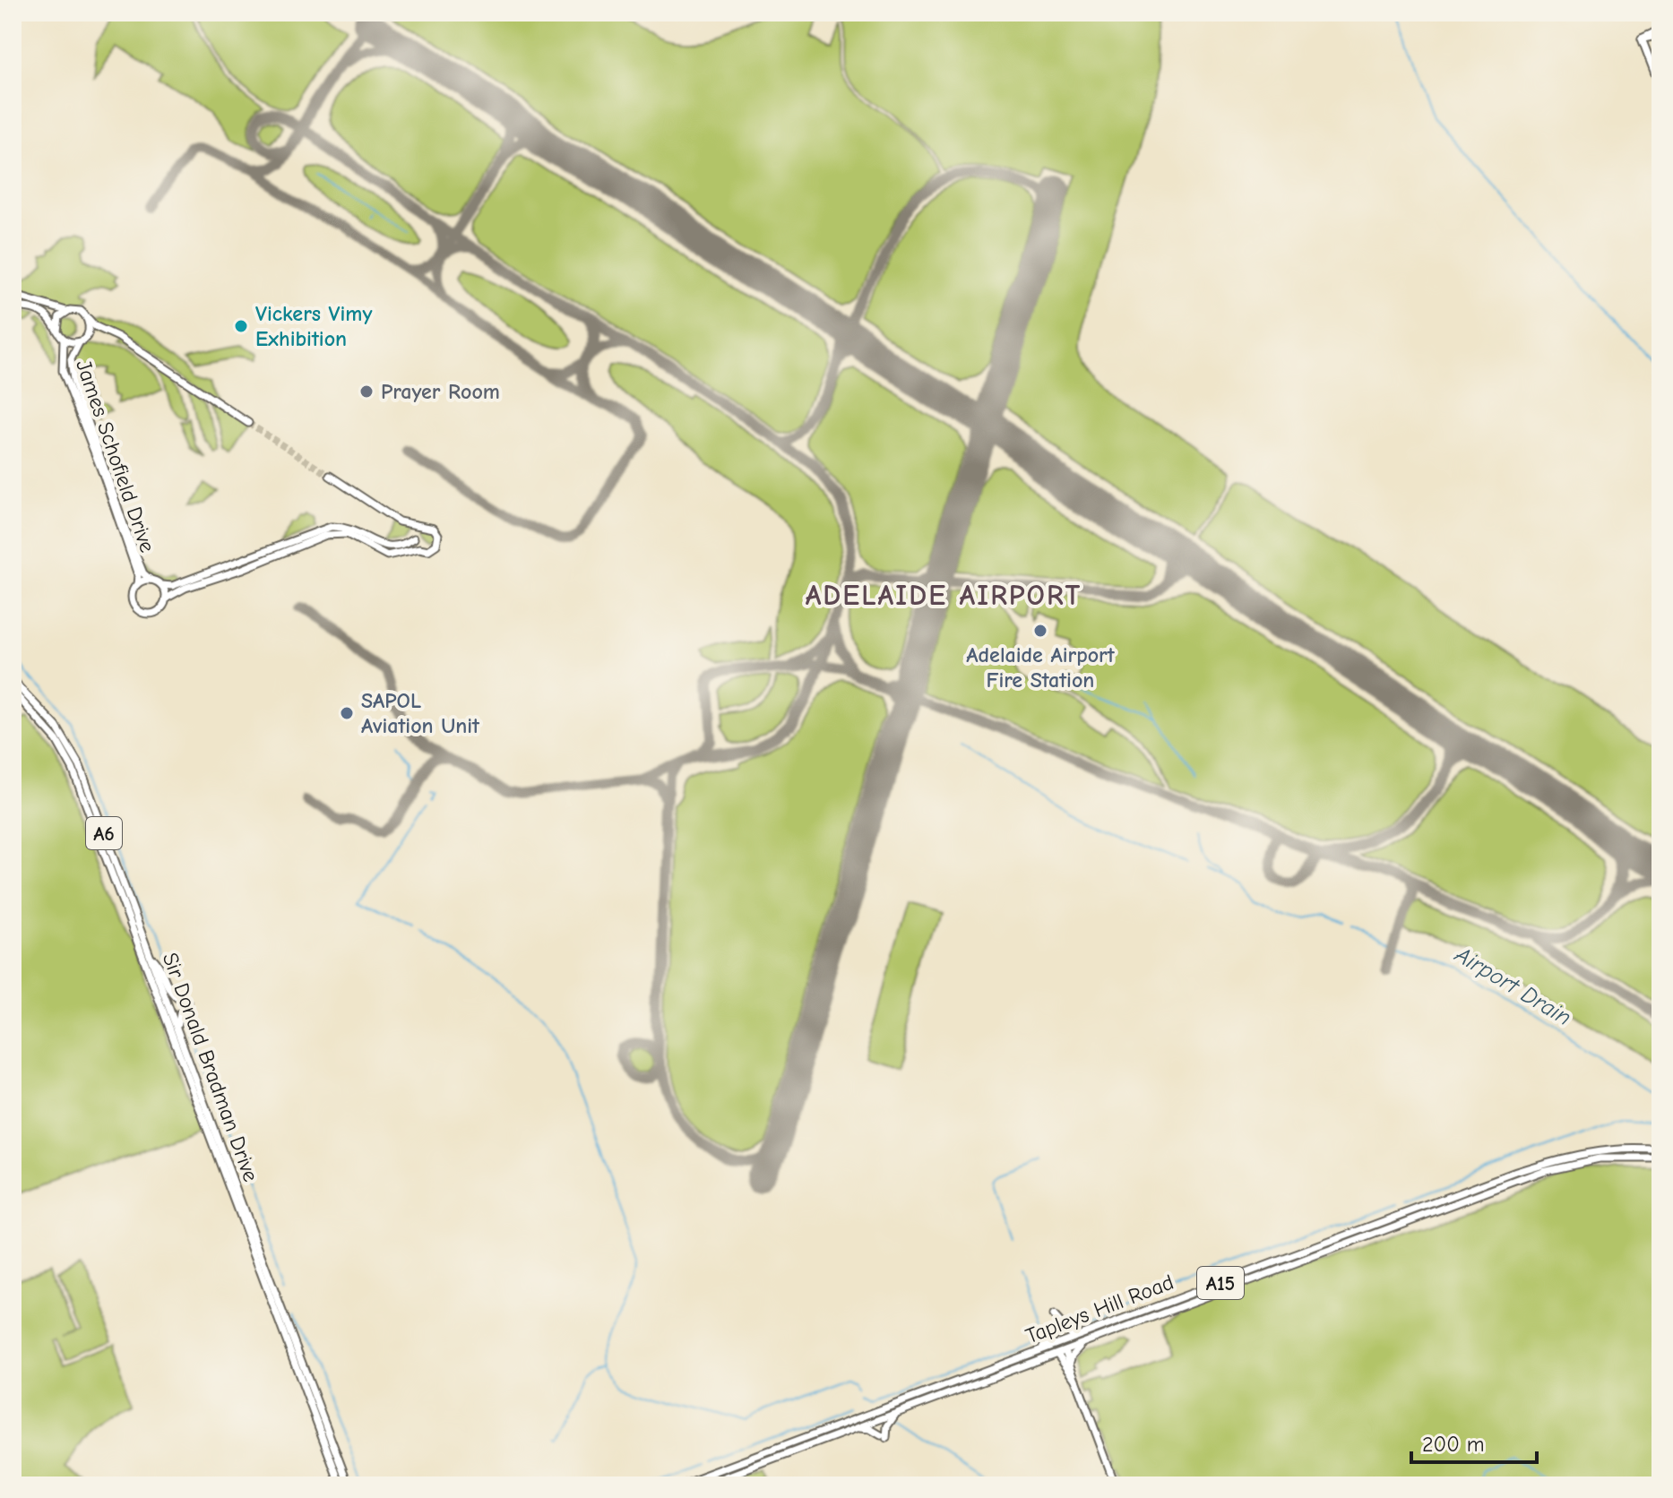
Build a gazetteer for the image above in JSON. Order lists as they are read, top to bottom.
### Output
{
  "streets": {
    "main road": [
      "James Schofield Drive",
      "A6",
      "Sir Donald Bradman Drive",
      "A15",
      "Tapleys Hill Road"
    ]
  },
  "districts": ["ADELAIDE AIRPORT"],
  "water": ["Airport Drain"],
  "places": [
    "Vickers Vimy Exhibition",
    "Prayer Room",
    "Adelaide Airport Fire Station",
    "SAPOL Aviation Unit"
  ],
  "scale_bar": "200 m"
}
